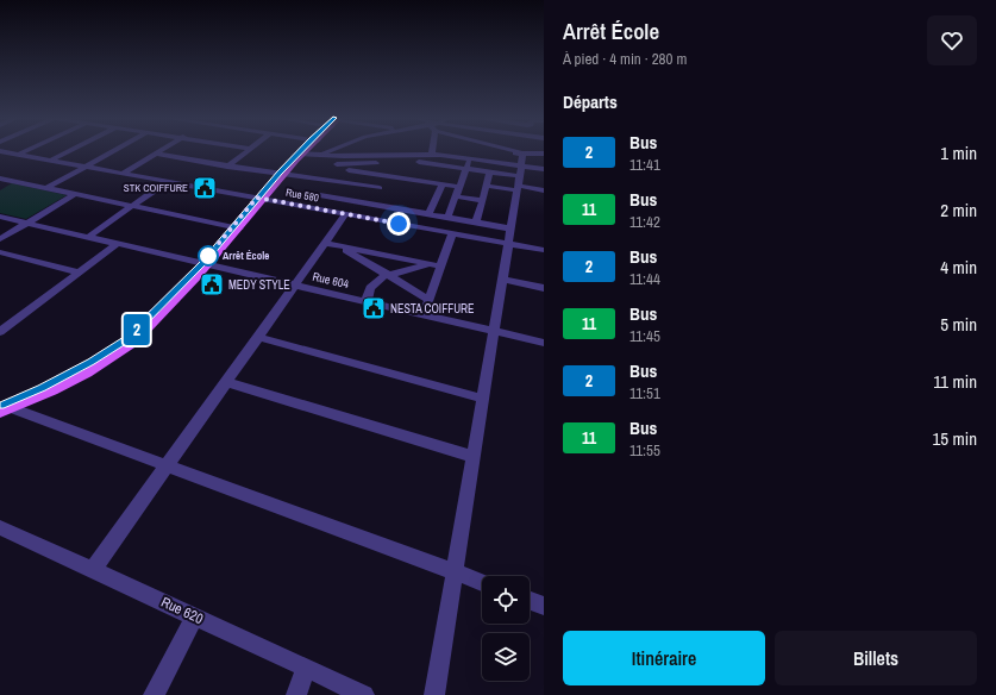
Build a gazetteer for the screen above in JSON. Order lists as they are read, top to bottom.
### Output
{
  "streets": {
    "street": ["Rue 580", "Rue 604", "Rue 620"]
  },
  "places": {
    "public building": ["STK COIFFURE", "MEDY STYLE", "NESTA COIFFURE"],
    "other": ["Arrêt École"]
  },
  "lines": ["bus line 2"],
  "page": {
    "on_map": "2",
    "heading": [
      ["Arrêt École", "À pied · 4 min · 280 m"],
      "Départs"
    ],
    "list": [
      {
        "mark": "2",
        "name": "Bus",
        "note": "11:41",
        "value": "1 min"
      },
      {
        "mark": "11",
        "name": "Bus",
        "note": "11:42",
        "value": "2 min"
      },
      {
        "mark": "2",
        "name": "Bus",
        "note": "11:44",
        "value": "4 min"
      },
      {
        "mark": "11",
        "name": "Bus",
        "note": "11:45",
        "value": "5 min"
      },
      {
        "mark": "2",
        "name": "Bus",
        "note": "11:51",
        "value": "11 min"
      },
      {
        "mark": "11",
        "name": "Bus",
        "note": "11:55",
        "value": "15 min"
      }
    ],
    "buttons": ["Itinéraire", "Billets"]
  }
}
